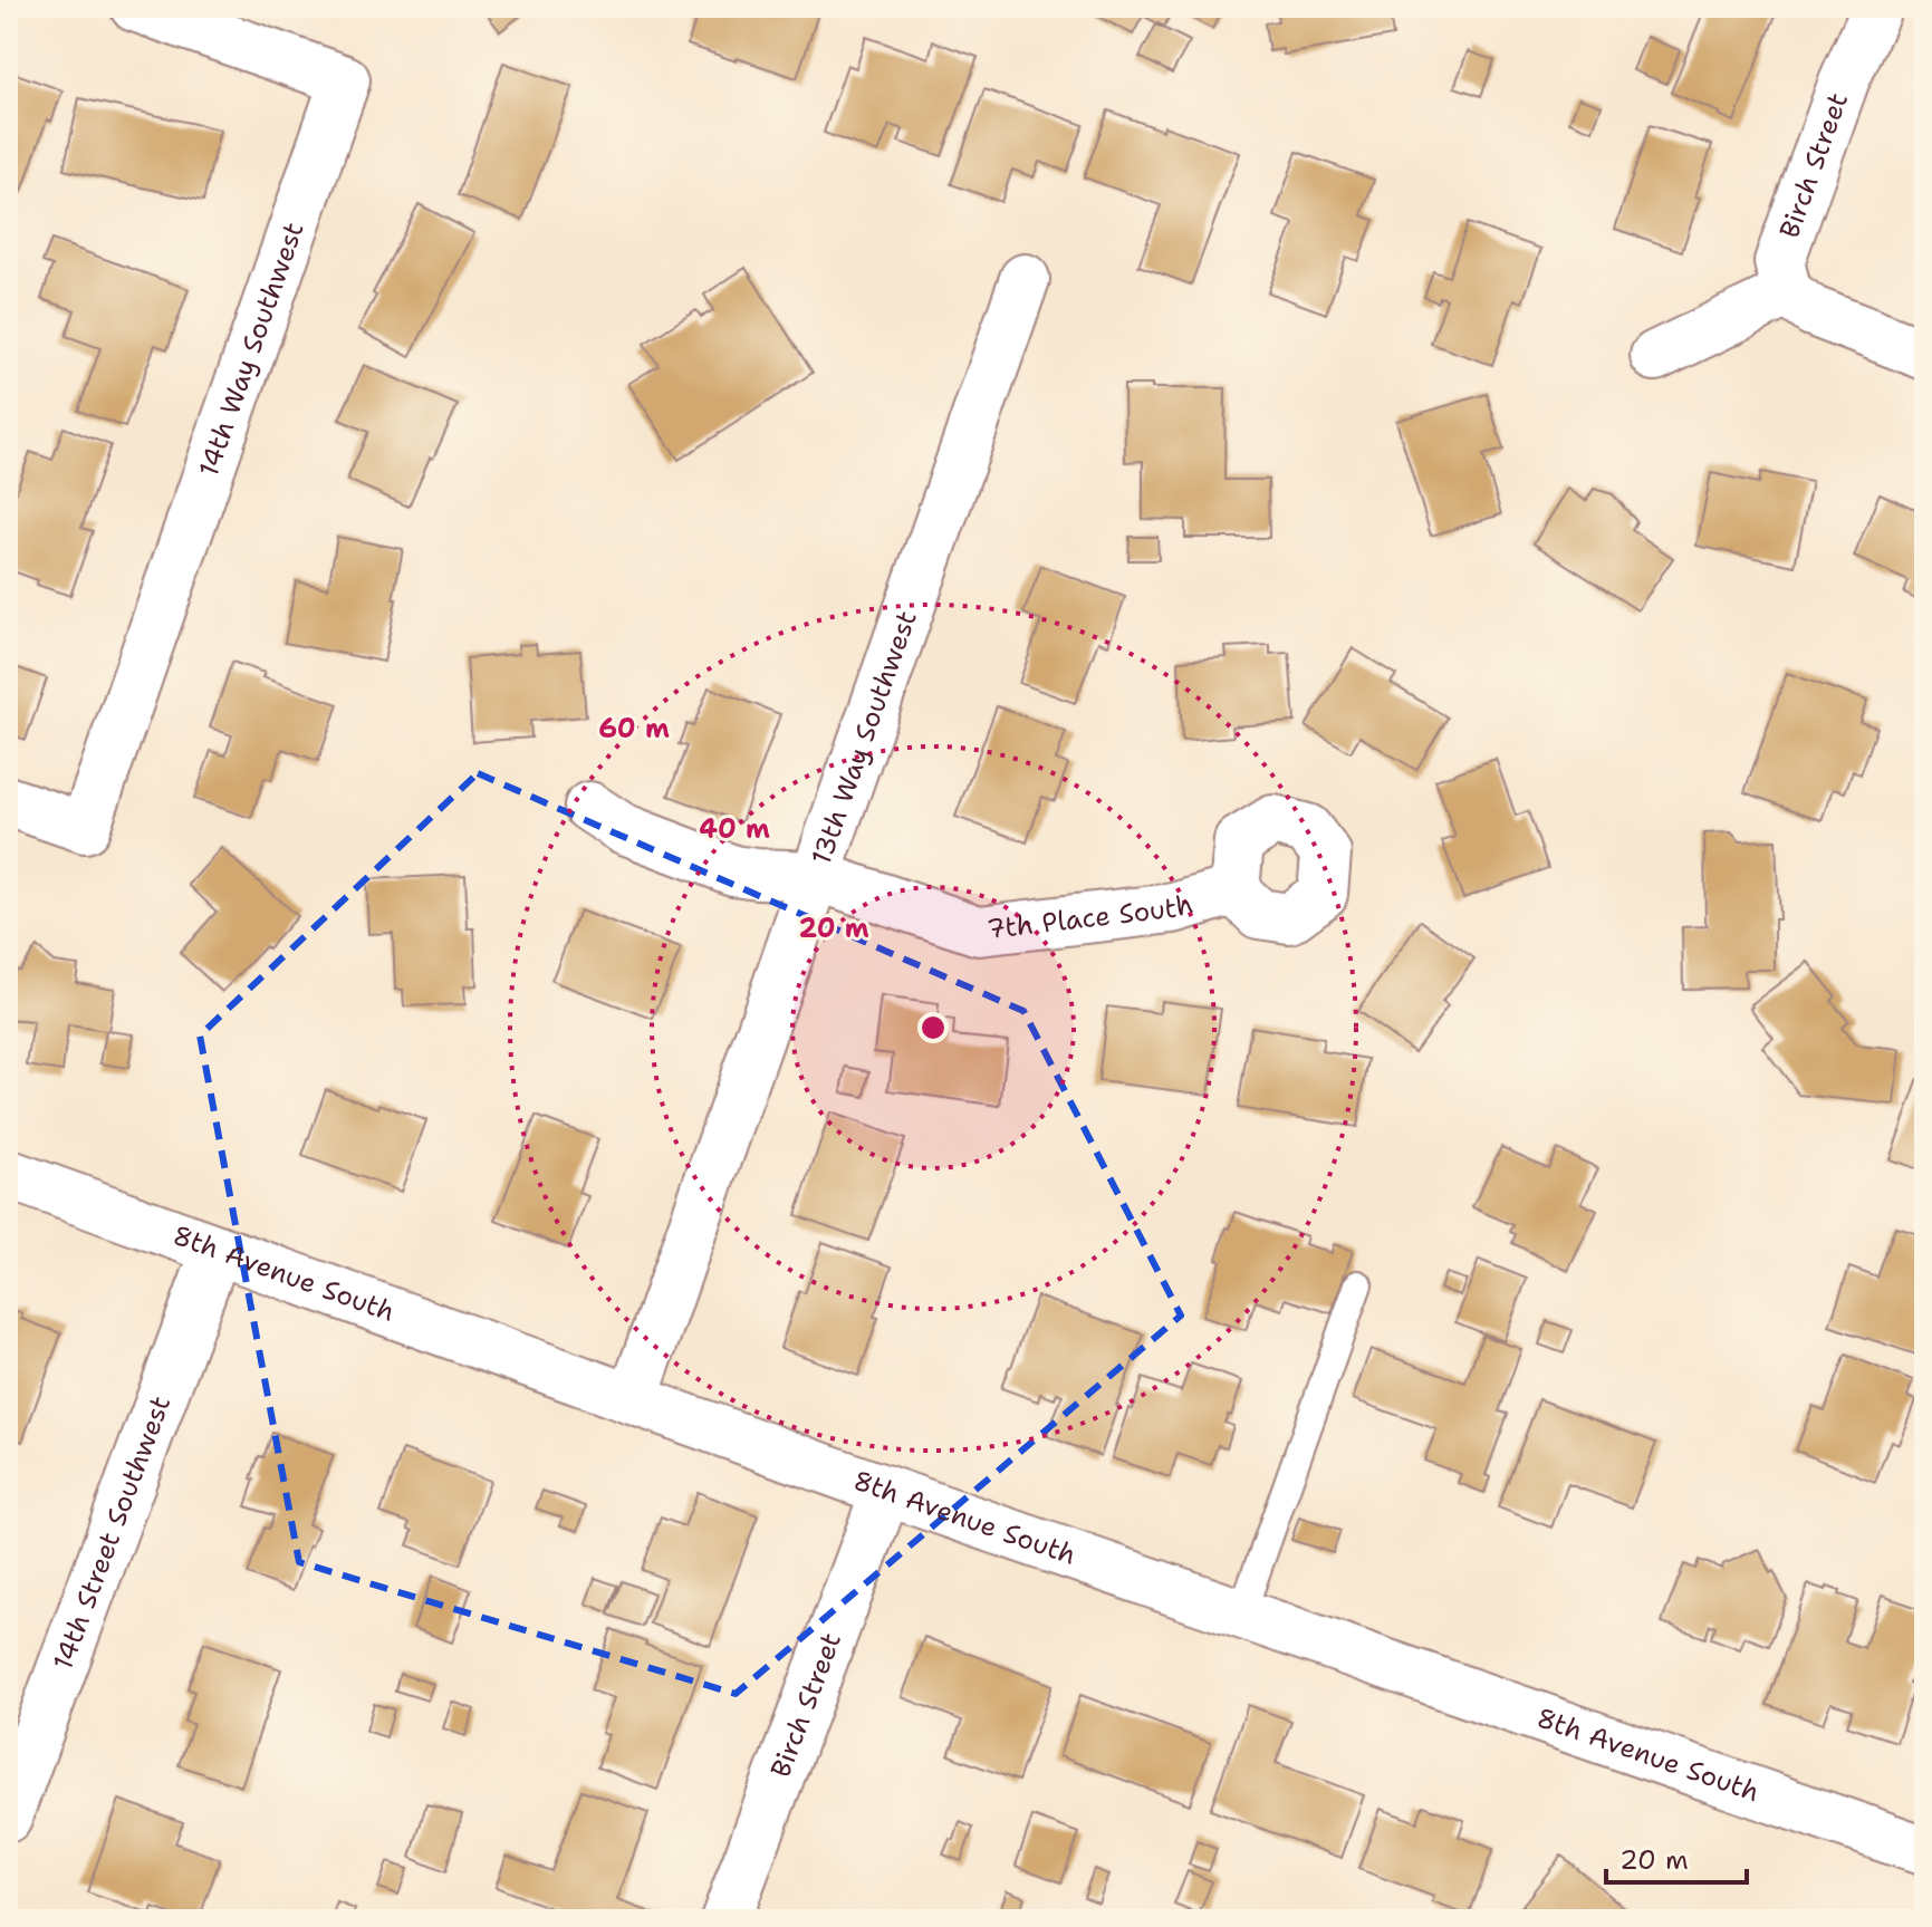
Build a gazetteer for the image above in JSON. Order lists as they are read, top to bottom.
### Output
{
  "streets": {
    "street": [
      "Birch Street",
      "14th Way Southwest",
      "13th Way Southwest",
      "7th Place South",
      "8th Avenue South",
      "14th Street Southwest"
    ]
  },
  "crossings": [
    ["Birch Street", "8th Avenue South"],
    ["13th Way Southwest", "7th Place South"],
    ["13th Way Southwest", "8th Avenue South"],
    ["8th Avenue South", "14th Street Southwest"]
  ],
  "scale_bar": "20 m",
  "rings": ["60 m", "40 m", "20 m"]
}
